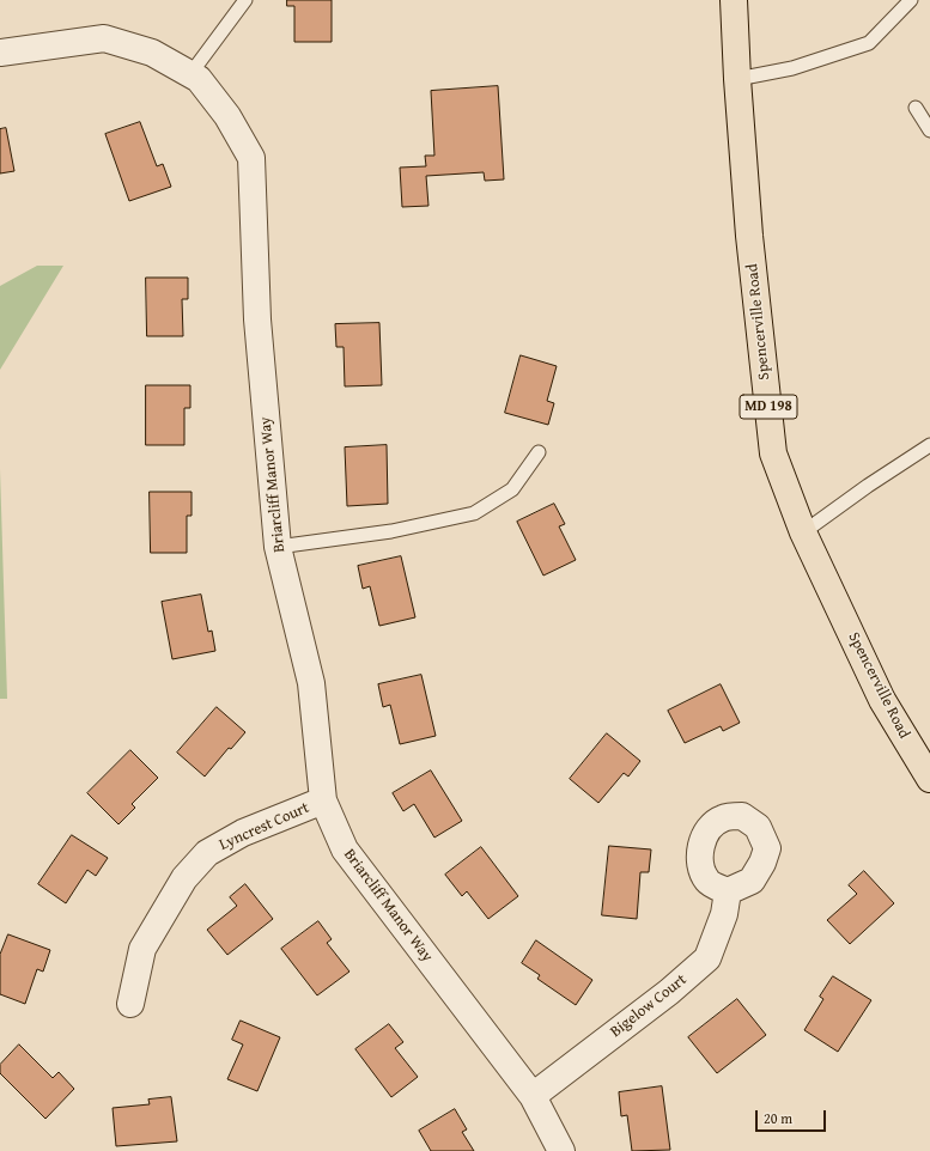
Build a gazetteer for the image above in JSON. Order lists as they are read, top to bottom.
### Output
{
  "streets": {
    "main road": ["Spencerville Road", "MD 198"],
    "street": ["Briarcliff Manor Way", "Lyncrest Court", "Bigelow Court"]
  },
  "crossings": [
    ["Briarcliff Manor Way", "Lyncrest Court"],
    ["Briarcliff Manor Way", "Bigelow Court"]
  ],
  "scale_bar": "20 m"
}
